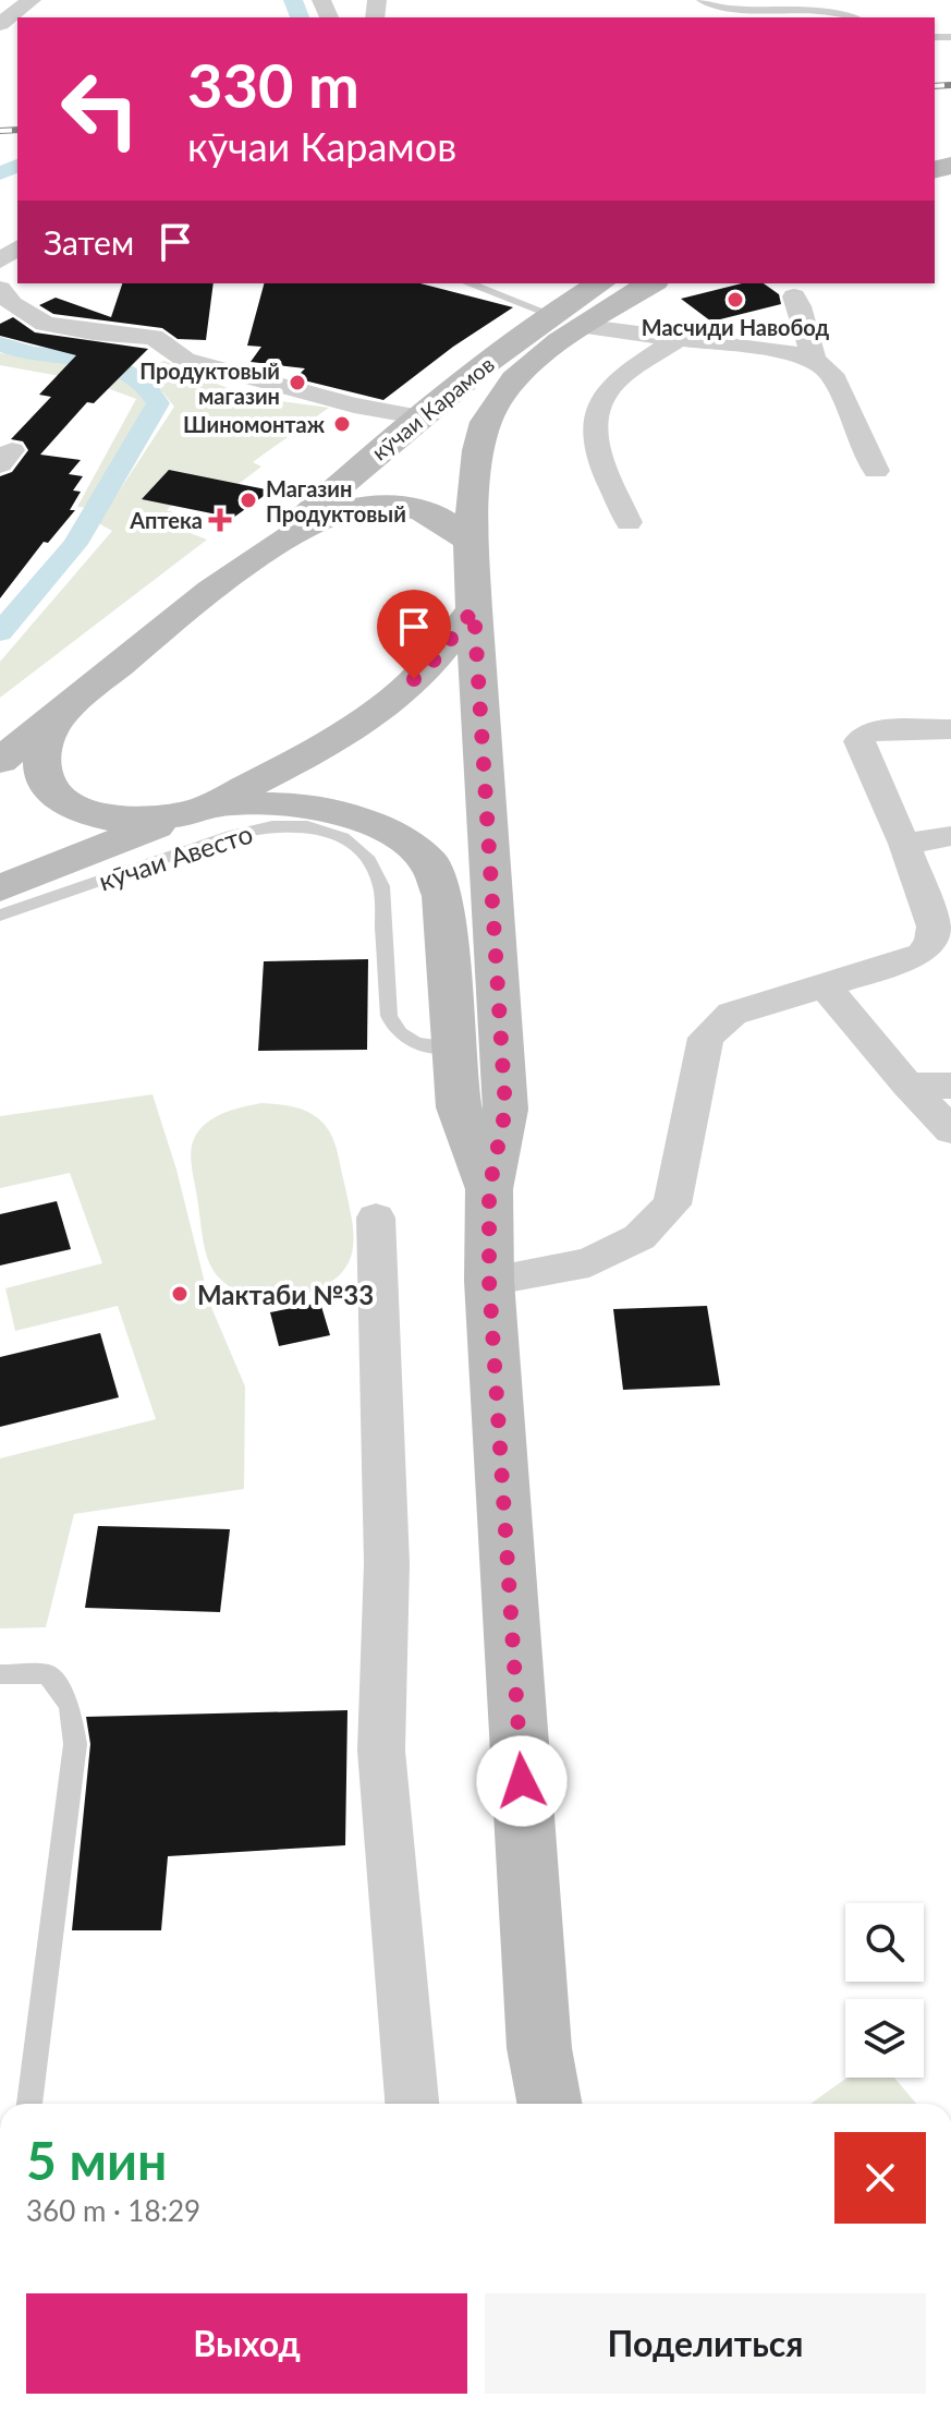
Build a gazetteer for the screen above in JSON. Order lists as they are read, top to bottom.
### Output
{
  "streets": {
    "main road": ["кӯчаи Карамов"],
    "lane": ["кӯчаи Авесто"]
  },
  "places": {
    "other": [
      "Масчиди Навобод",
      "Продуктовый магазин",
      "Шиномонтаж",
      "Магазин Продуктовый",
      "Мактаби №33"
    ],
    "health": ["Аптека"]
  },
  "page": {
    "turn": ["330 m", "кӯчаи Карамов"],
    "then": "Затем",
    "heading": ["5 мин", "360 m · 18:29"],
    "buttons": ["Выход", "Поделиться"]
  }
}
